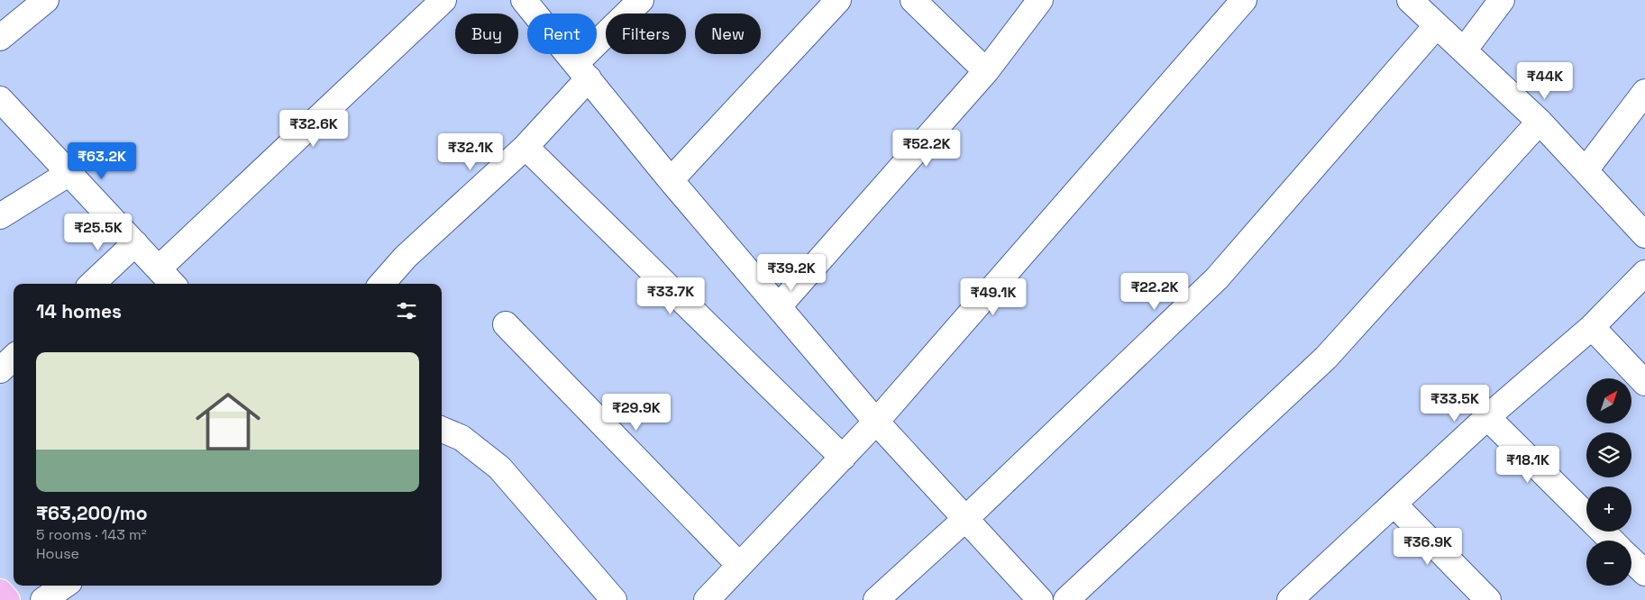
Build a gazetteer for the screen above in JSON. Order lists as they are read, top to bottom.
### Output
{
  "north": "top right",
  "page": {
    "chip": [
      "Buy",
      "Rent",
      "Filters",
      "New"
    ],
    "price": [
      "₹44K",
      "₹32.6K",
      "₹52.2K",
      "₹32.1K",
      "₹63.2K",
      "₹25.5K",
      "₹39.2K",
      "₹22.2K",
      "₹33.7K",
      "₹49.1K",
      "₹33.5K",
      "₹29.9K",
      "₹18.1K",
      "₹36.9K"
    ],
    "heading": "14 homes",
    "list": [
      {
        "name": "₹63,200/mo",
        "note": "5 rooms · 143 m² · House"
      }
    ],
    "map_buttons": ["+", "−"]
  }
}
